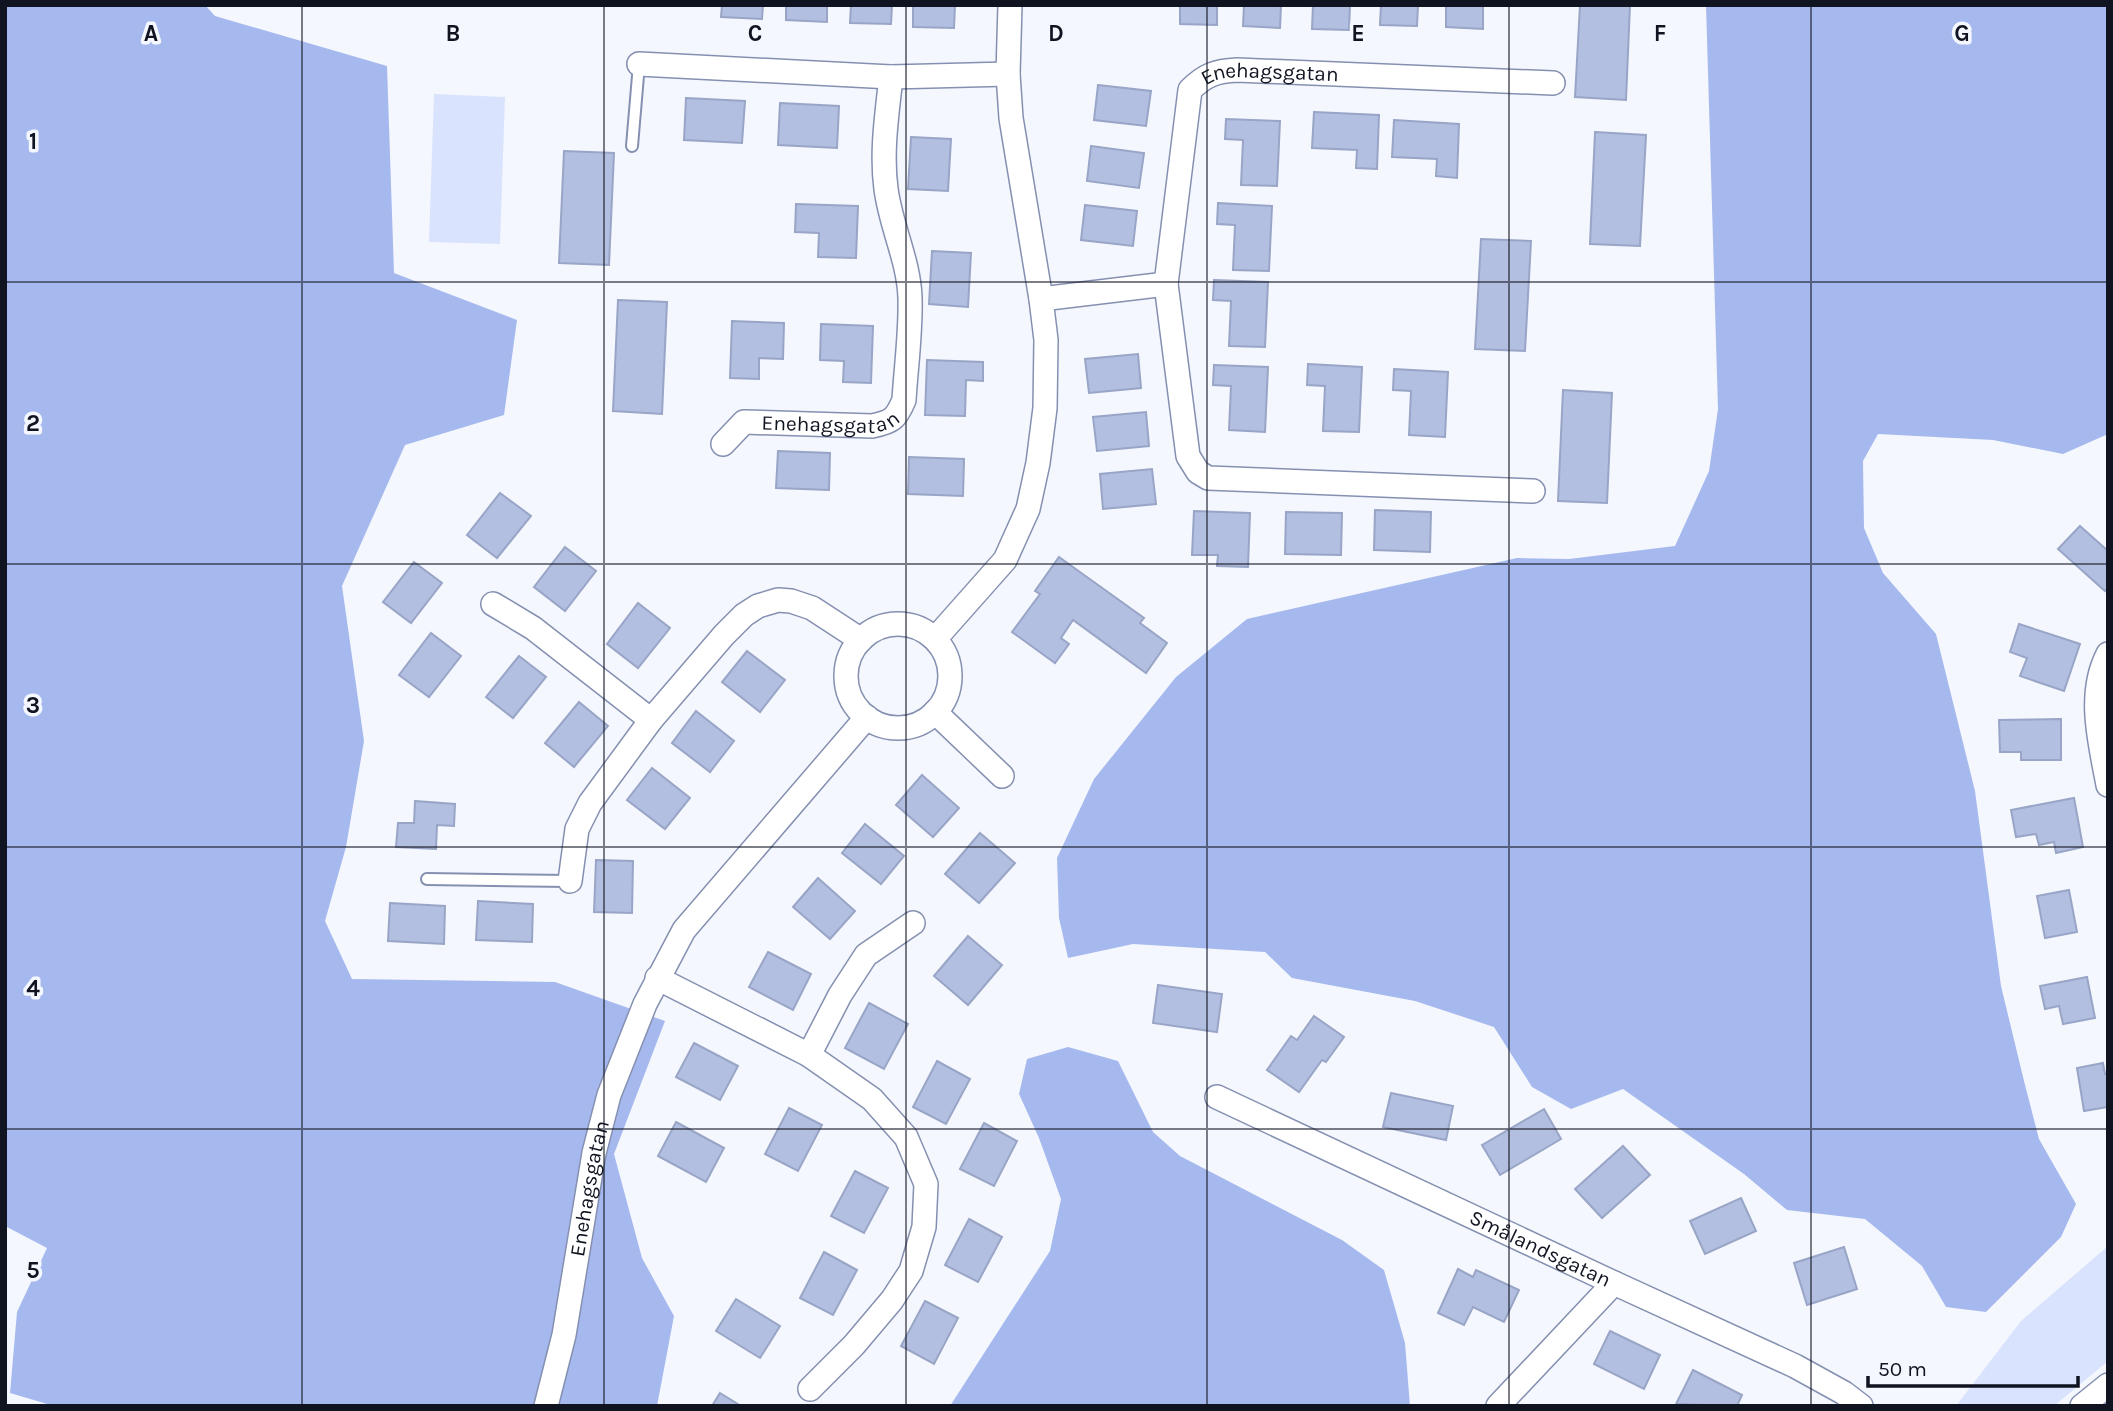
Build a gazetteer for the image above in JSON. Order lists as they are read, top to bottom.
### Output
{
  "streets": {
    "street": ["Enehagsgatan", "Smålandsgatan"]
  },
  "scale_bar": "50 m",
  "grid": {
    "columns": [
      "A",
      "B",
      "C",
      "D",
      "E",
      "F",
      "G"
    ],
    "rows": [
      "1",
      "2",
      "3",
      "4",
      "5"
    ]
  }
}
